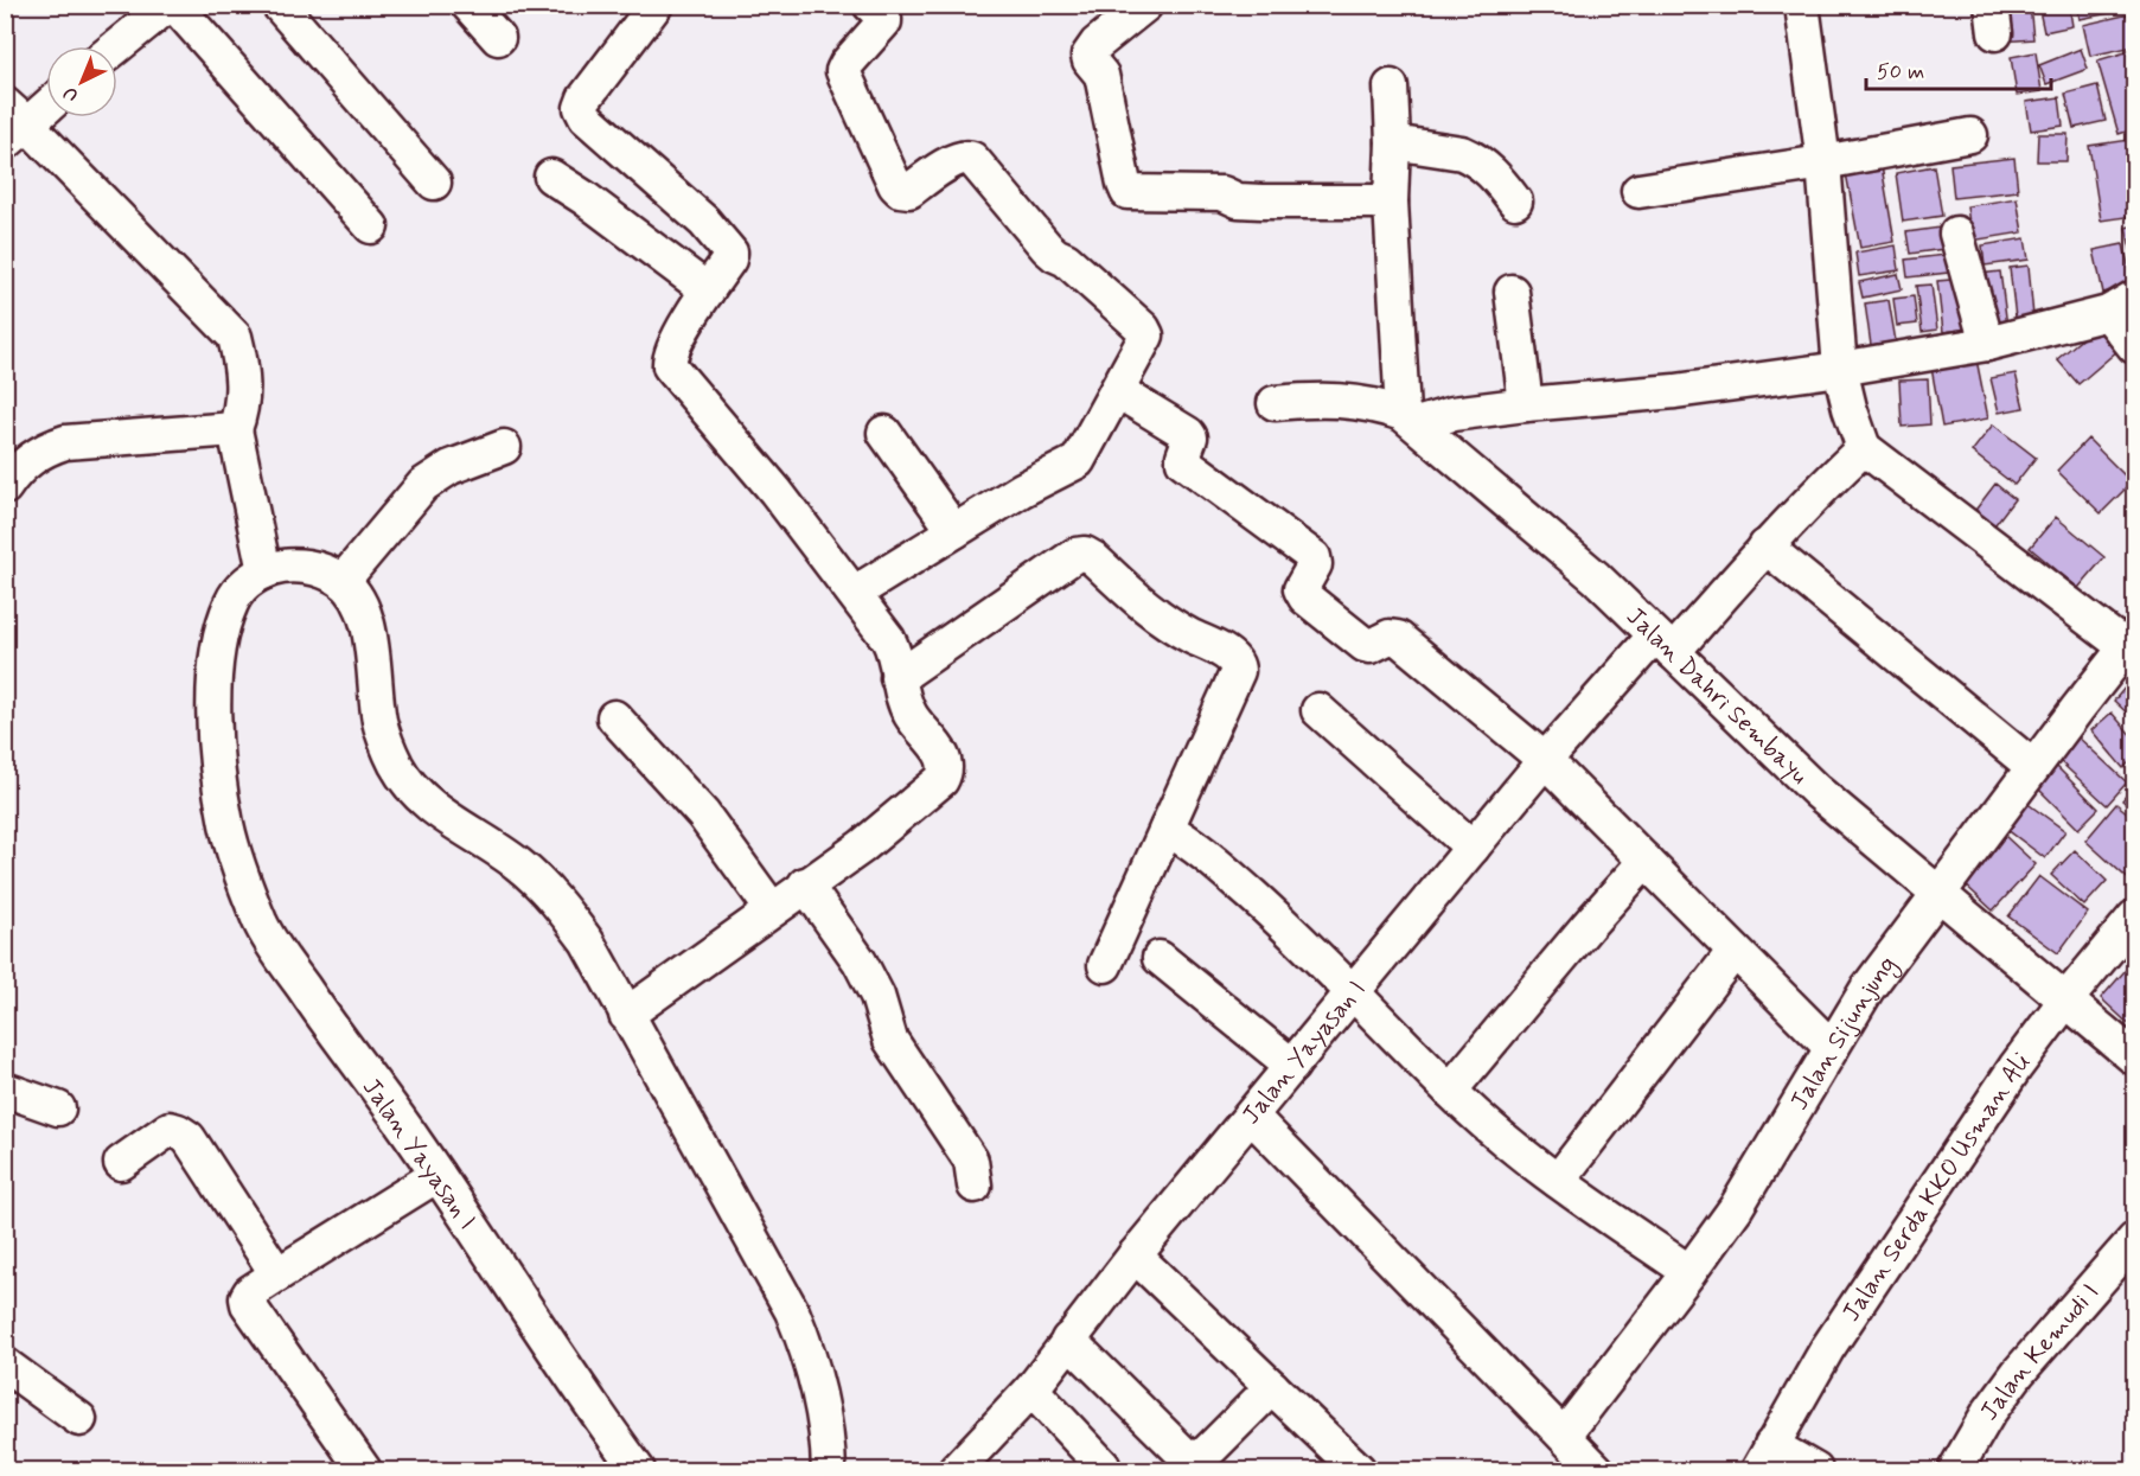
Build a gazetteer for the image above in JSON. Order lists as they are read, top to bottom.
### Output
{
  "streets": {
    "street": [
      "Jalan Dahri Sembayu",
      "Jalan Sijunjung",
      "Jalan Yayasan I",
      "Jalan Serda KKO Usman Ali",
      "Jalan Kemudi I"
    ]
  },
  "crossings": [
    ["Jalan Dahri Sembayu", "Jalan Sijunjung"],
    ["Jalan Dahri Sembayu", "Jalan Yayasan I"],
    ["Jalan Dahri Sembayu", "Jalan Serda KKO Usman Ali"]
  ],
  "scale_bar": "50 m",
  "north": "bottom left"
}
